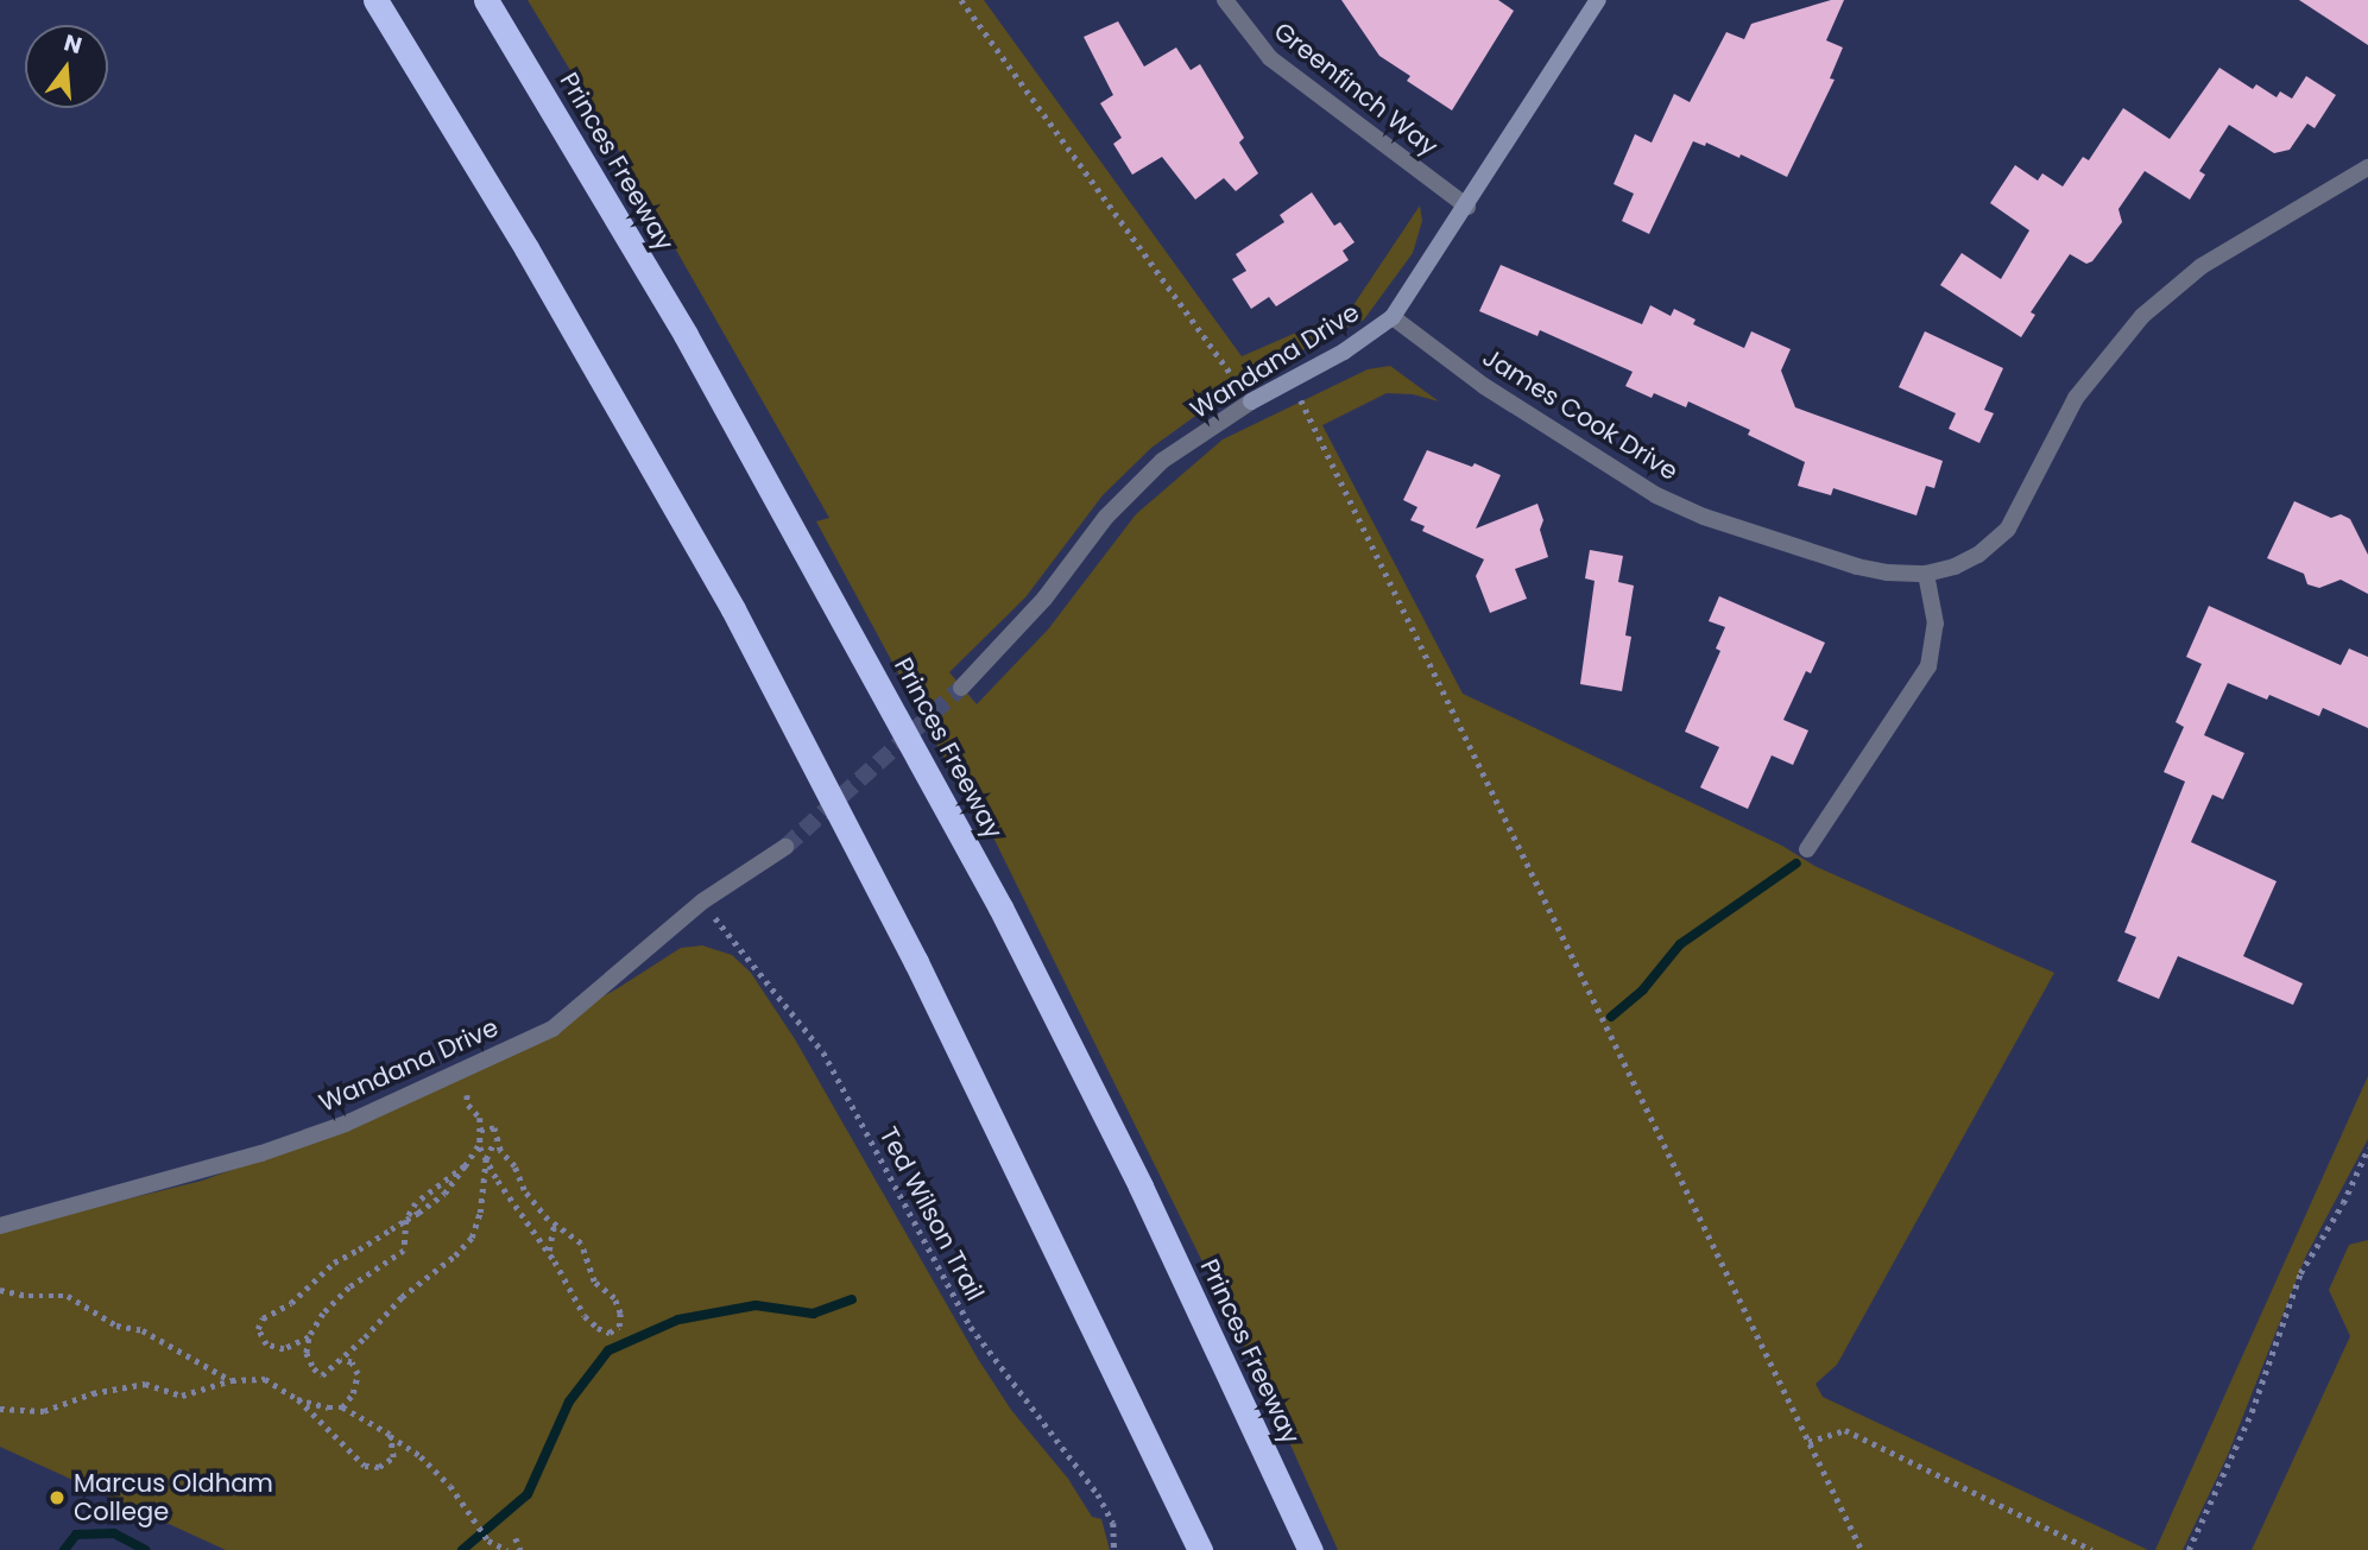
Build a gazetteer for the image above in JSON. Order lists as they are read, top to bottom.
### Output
{
  "streets": {
    "highway": ["Princes Freeway"],
    "street": ["Greenfinch Way", "Wandana Drive", "James Cook Drive"],
    "path": ["Ted Wilson Trail"]
  },
  "crossings": [
    ["Greenfinch Way", "Wandana Drive"],
    ["Wandana Drive", "James Cook Drive"],
    ["Wandana Drive", "Ted Wilson Trail"]
  ],
  "places": ["Marcus Oldham College"],
  "north": "top"
}
